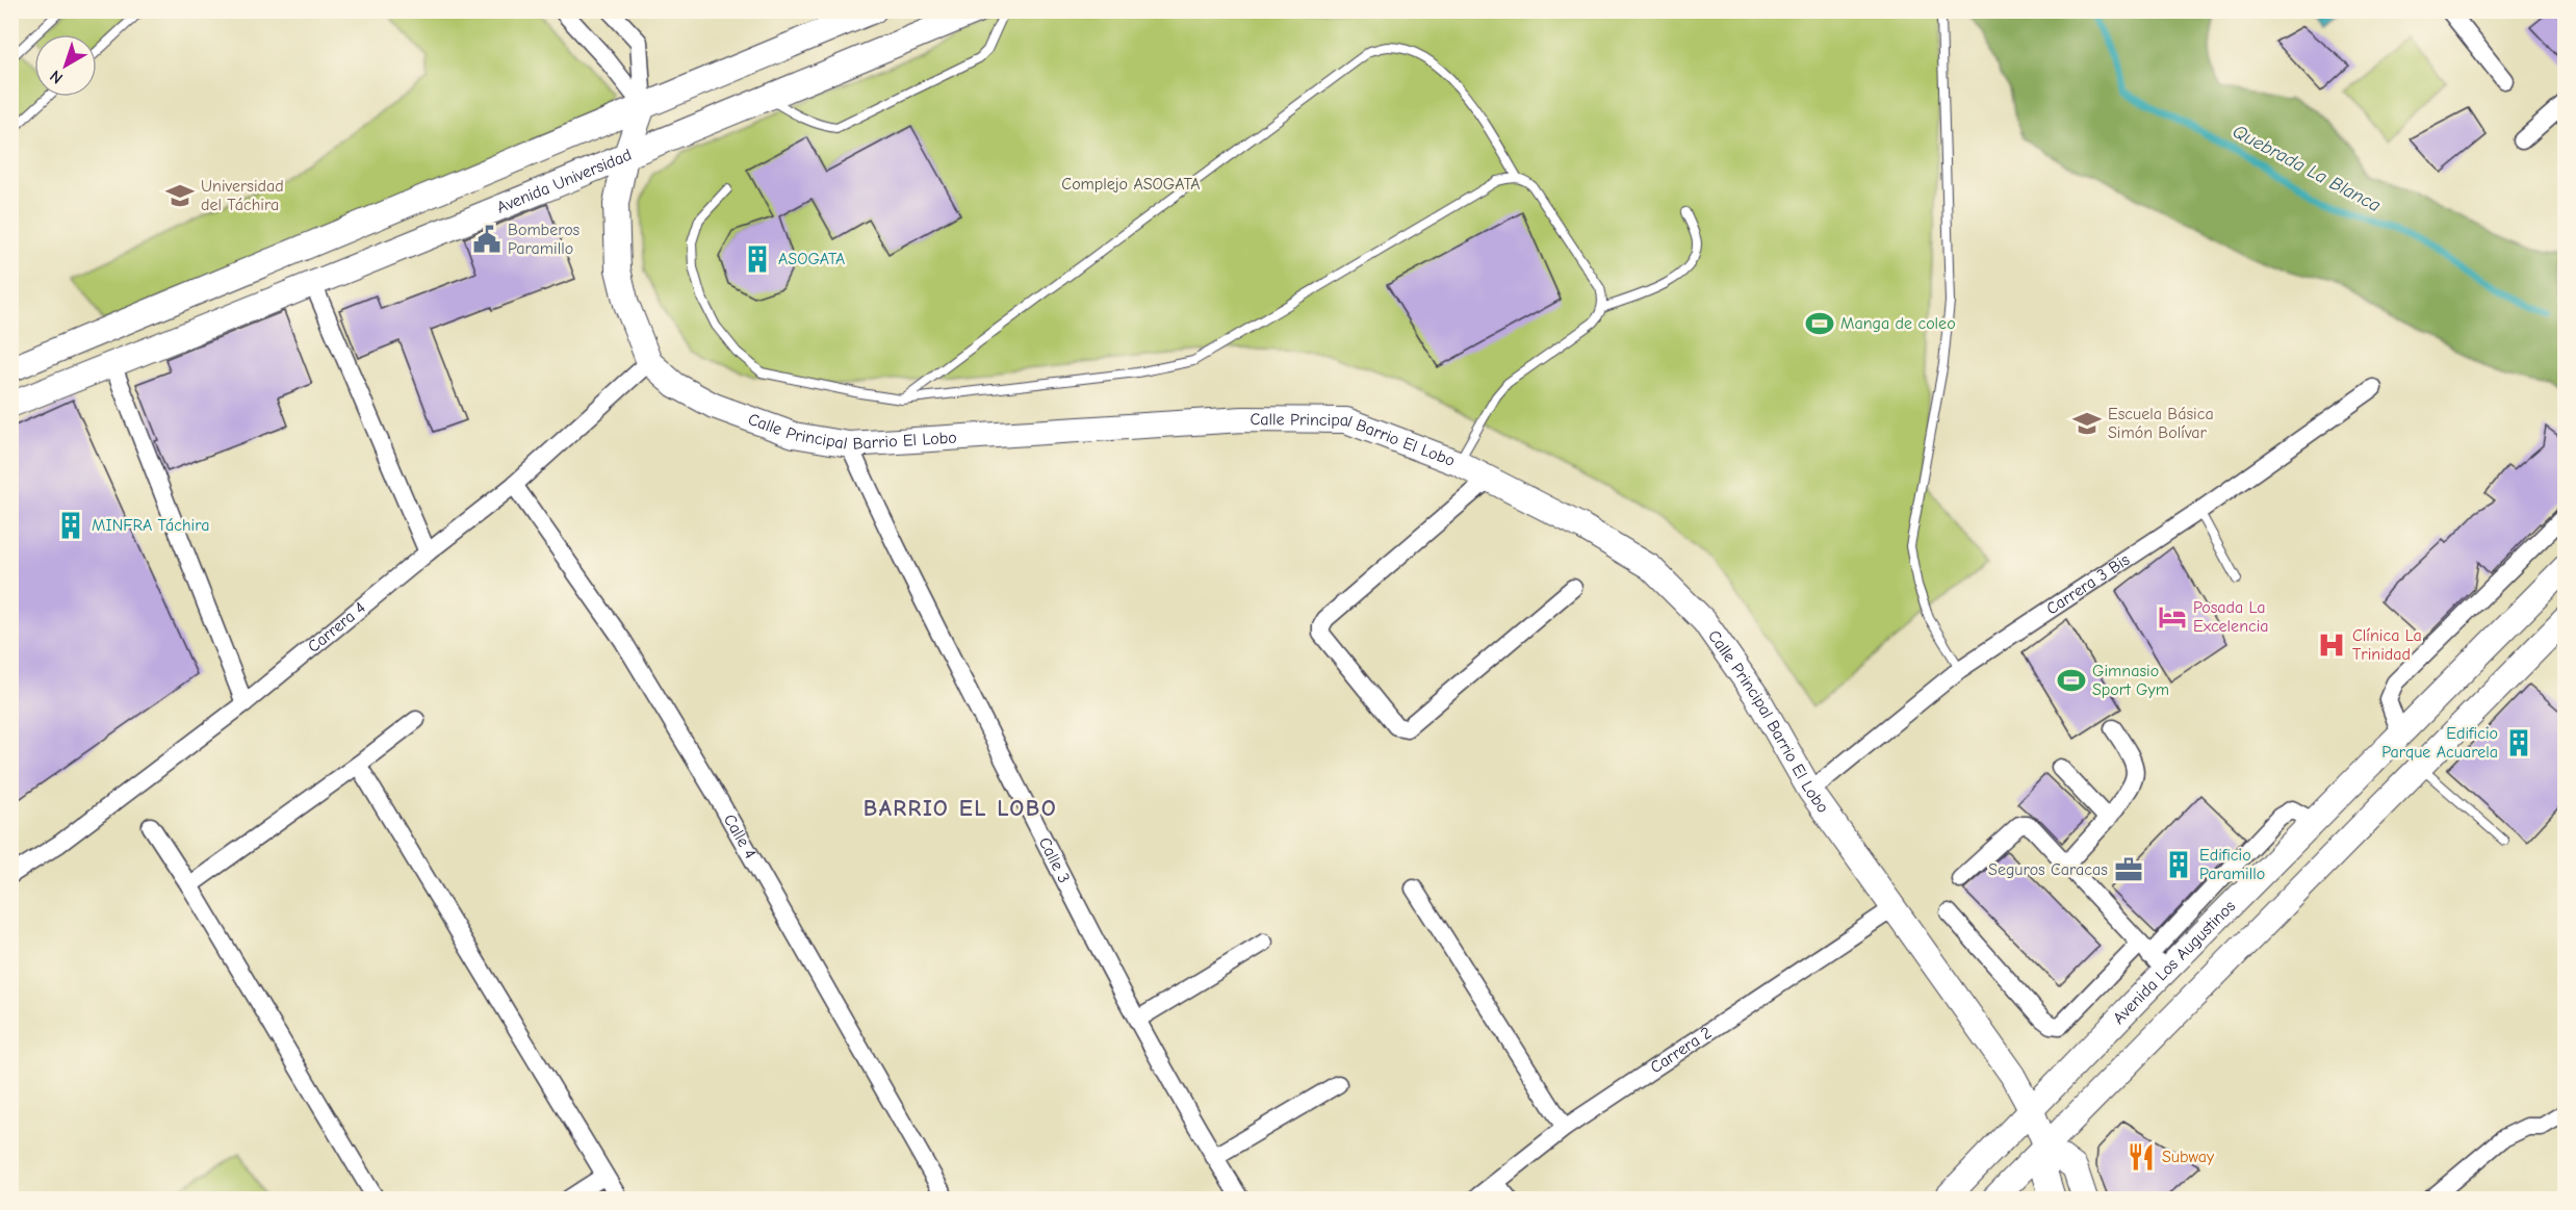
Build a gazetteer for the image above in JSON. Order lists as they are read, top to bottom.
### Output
{
  "streets": {
    "street": [
      "Avenida Universidad",
      "Calle Principal Barrio El Lobo",
      "Carrera 3 Bis",
      "Carrera 4",
      "Calle 4",
      "Calle 3",
      "Avenida Los Augustinos",
      "Carrera 2"
    ]
  },
  "crossings": [
    ["Avenida Universidad", "Calle Principal Barrio El Lobo"],
    ["Calle Principal Barrio El Lobo", "Carrera 3 Bis"],
    ["Calle Principal Barrio El Lobo", "Carrera 4"],
    ["Calle Principal Barrio El Lobo", "Calle 3"],
    ["Calle Principal Barrio El Lobo", "Avenida Los Augustinos"],
    ["Calle Principal Barrio El Lobo", "Carrera 2"],
    ["Carrera 4", "Calle 4"]
  ],
  "districts": ["BARRIO EL LOBO"],
  "water": ["Quebrada La Blanca"],
  "parks": ["Complejo ASOGATA"],
  "places": {
    "school or university": ["Universidad del Táchira", "Escuela Básica Simón Bolívar"],
    "public building": ["Bomberos Paramillo"],
    "building": [
      "ASOGATA",
      "MINFRA Táchira",
      "Edificio Parque Acuarela",
      "Edificio Paramillo"
    ],
    "sports": ["Manga de coleo", "Gimnasio Sport Gym"],
    "hotel": ["Posada La Excelencia"],
    "hospital": ["Clínica La Trinidad"],
    "office": ["Seguros Caracas"],
    "restaurant": ["Subway"]
  },
  "north": "bottom left"
}
